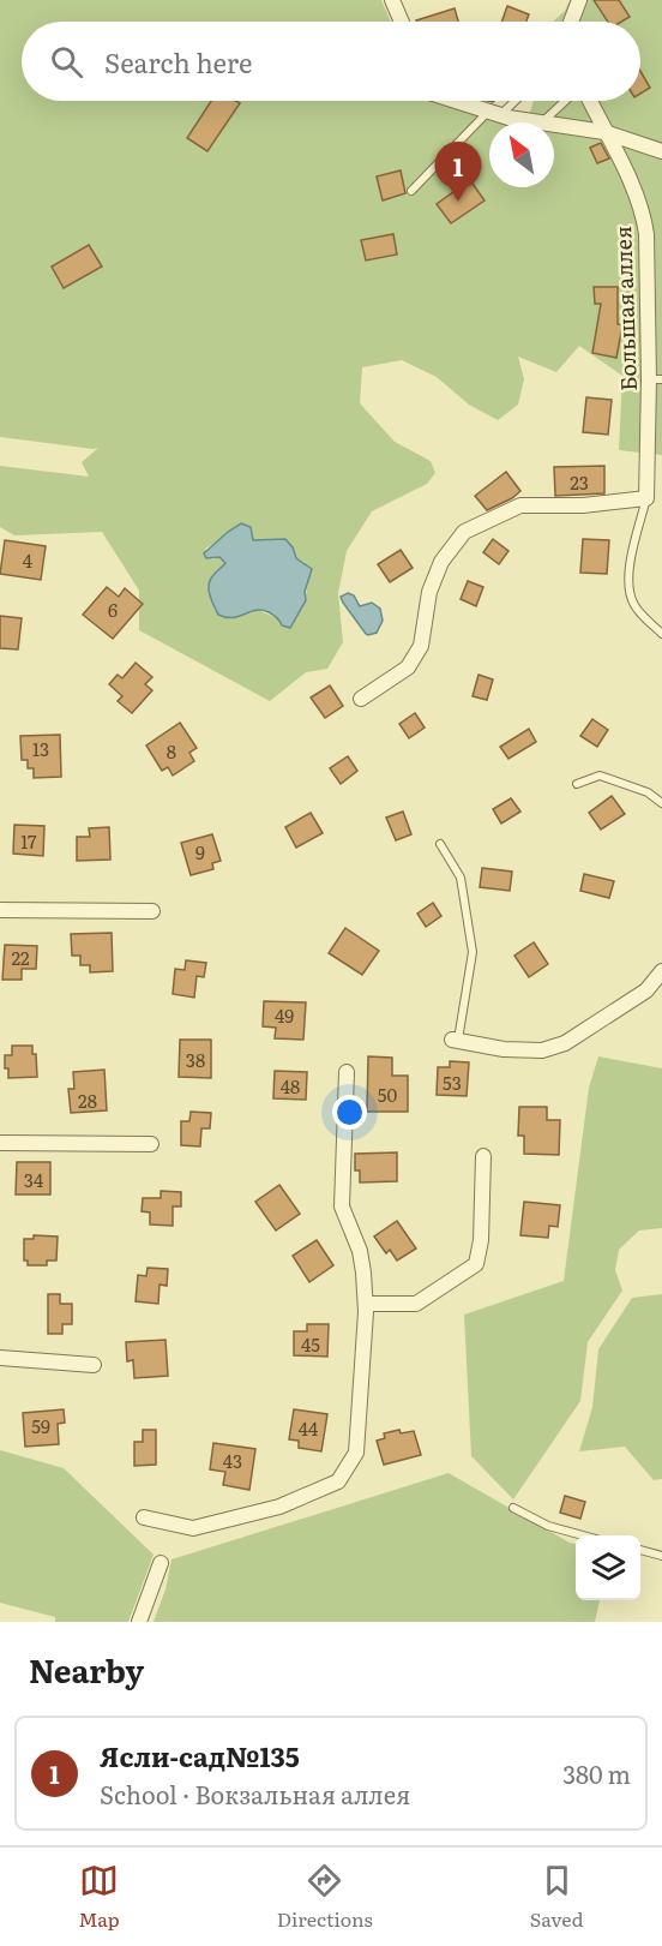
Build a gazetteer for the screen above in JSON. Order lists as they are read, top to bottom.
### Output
{
  "streets": {
    "street": ["Большая аллея"]
  },
  "house_numbers": [
    "23",
    "4",
    "6",
    "13",
    "8",
    "17",
    "9",
    "22",
    "49",
    "38",
    "53",
    "48",
    "50",
    "28",
    "34",
    "45",
    "59",
    "44",
    "43"
  ],
  "north": "top left",
  "page": {
    "search": "Search here",
    "pins": "1",
    "heading": "Nearby",
    "list": [
      {
        "mark": "1",
        "name": "Ясли-сад№135",
        "note": "School · Вокзальная аллея",
        "value": "380 m"
      }
    ],
    "nav": ["Map", "Directions", "Saved"]
  }
}
